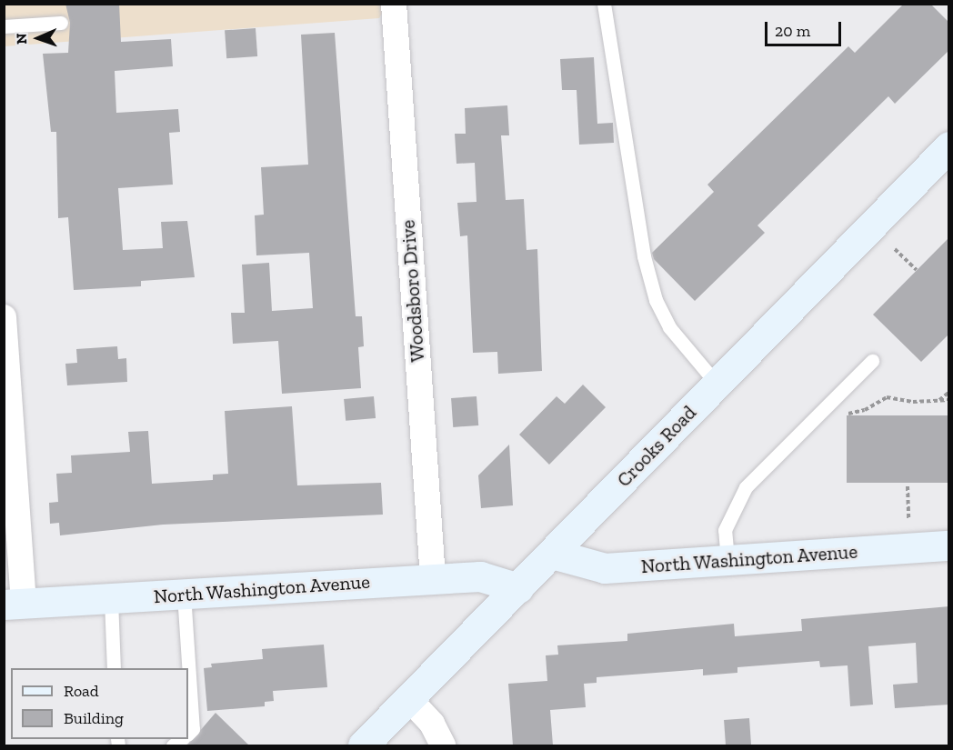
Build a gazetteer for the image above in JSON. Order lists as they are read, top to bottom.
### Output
{
  "streets": {
    "street": ["Woodsboro Drive", "Crooks Road", "North Washington Avenue"]
  },
  "crossings": [
    ["Woodsboro Drive", "North Washington Avenue"],
    ["Crooks Road", "North Washington Avenue"]
  ],
  "legend": ["Road", "Building"],
  "scale_bar": "20 m",
  "north": "left"
}
